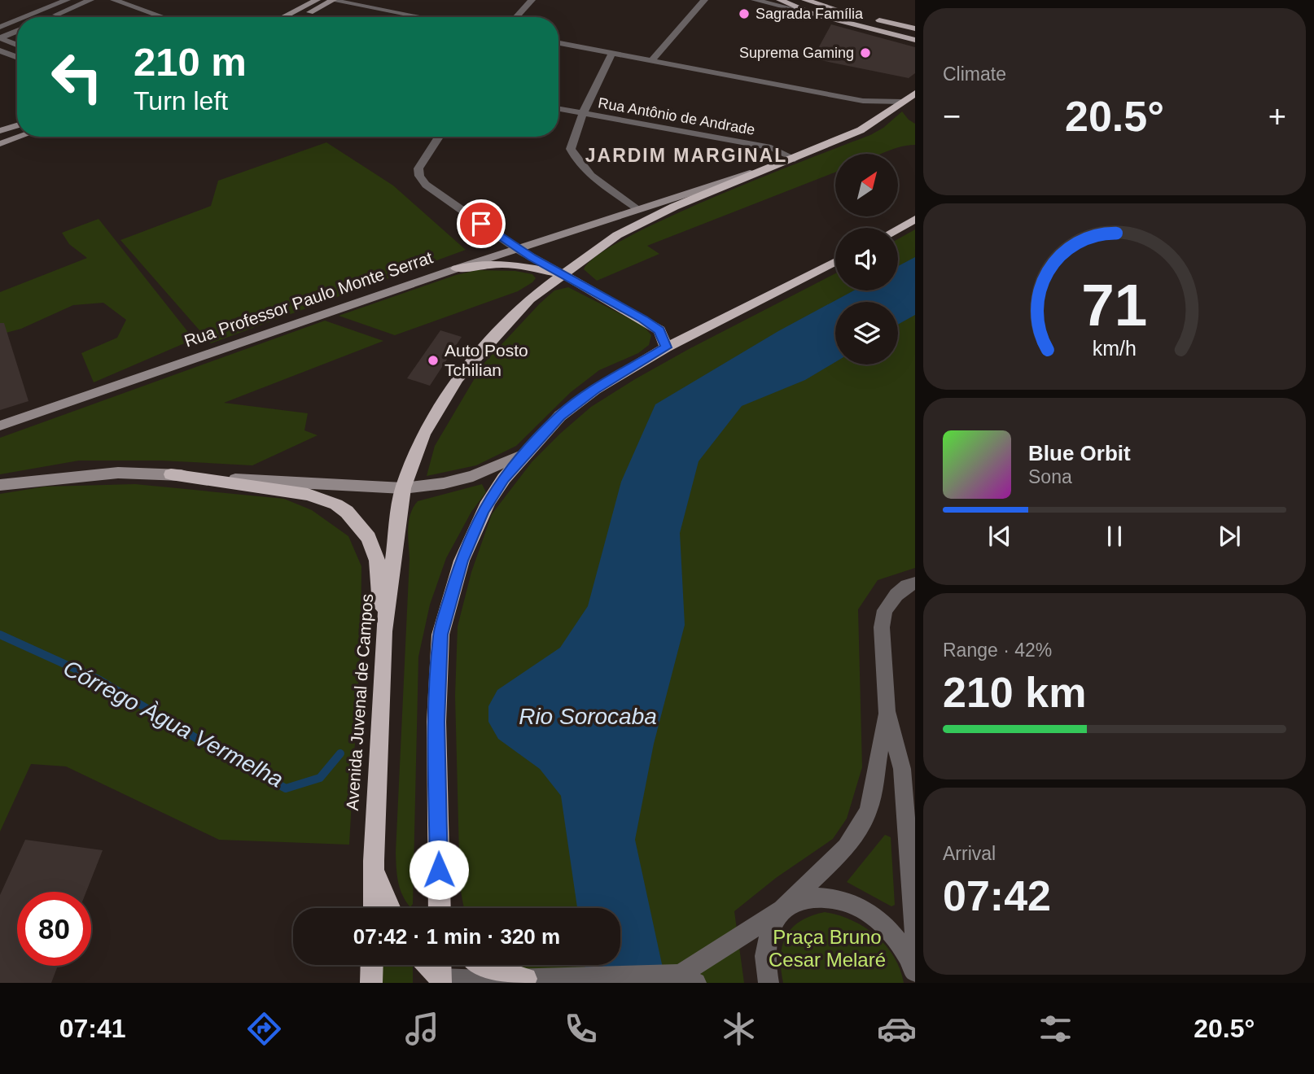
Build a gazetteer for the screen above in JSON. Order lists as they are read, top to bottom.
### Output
{
  "streets": {
    "highway": ["Avenida Juvenal de Campos"],
    "main road": ["Rua Professor Paulo Monte Serrat"],
    "street": ["Rua Antônio de Andrade"]
  },
  "crossings": [
    ["Rua Antônio de Andrade", "Avenida Juvenal de Campos"],
    ["Rua Professor Paulo Monte Serrat", "Avenida Juvenal de Campos"]
  ],
  "districts": ["JARDIM MARGINAL"],
  "water": ["Rio Sorocaba", "Córrego Àgua Vermelha"],
  "parks": ["Praça Bruno Cesar Melaré"],
  "places": ["Sagrada Família", "Suprema Gaming", "Auto Posto Tchilian"],
  "north": "top right",
  "page": {
    "tile": [
      "Climate",
      ["Range · 42%", "210 km"],
      ["Arrival", "07:42"]
    ],
    "turn": ["210 m", "Turn left"],
    "heat": ["−", "20.5°", "+"],
    "song": ["Blue Orbit", "Sona"],
    "limit": "80",
    "trip": "07:42 · 1 min · 320 m",
    "tabs": ["07:41", "20.5°"],
    "gauge": ["71", "km/h"]
  }
}
